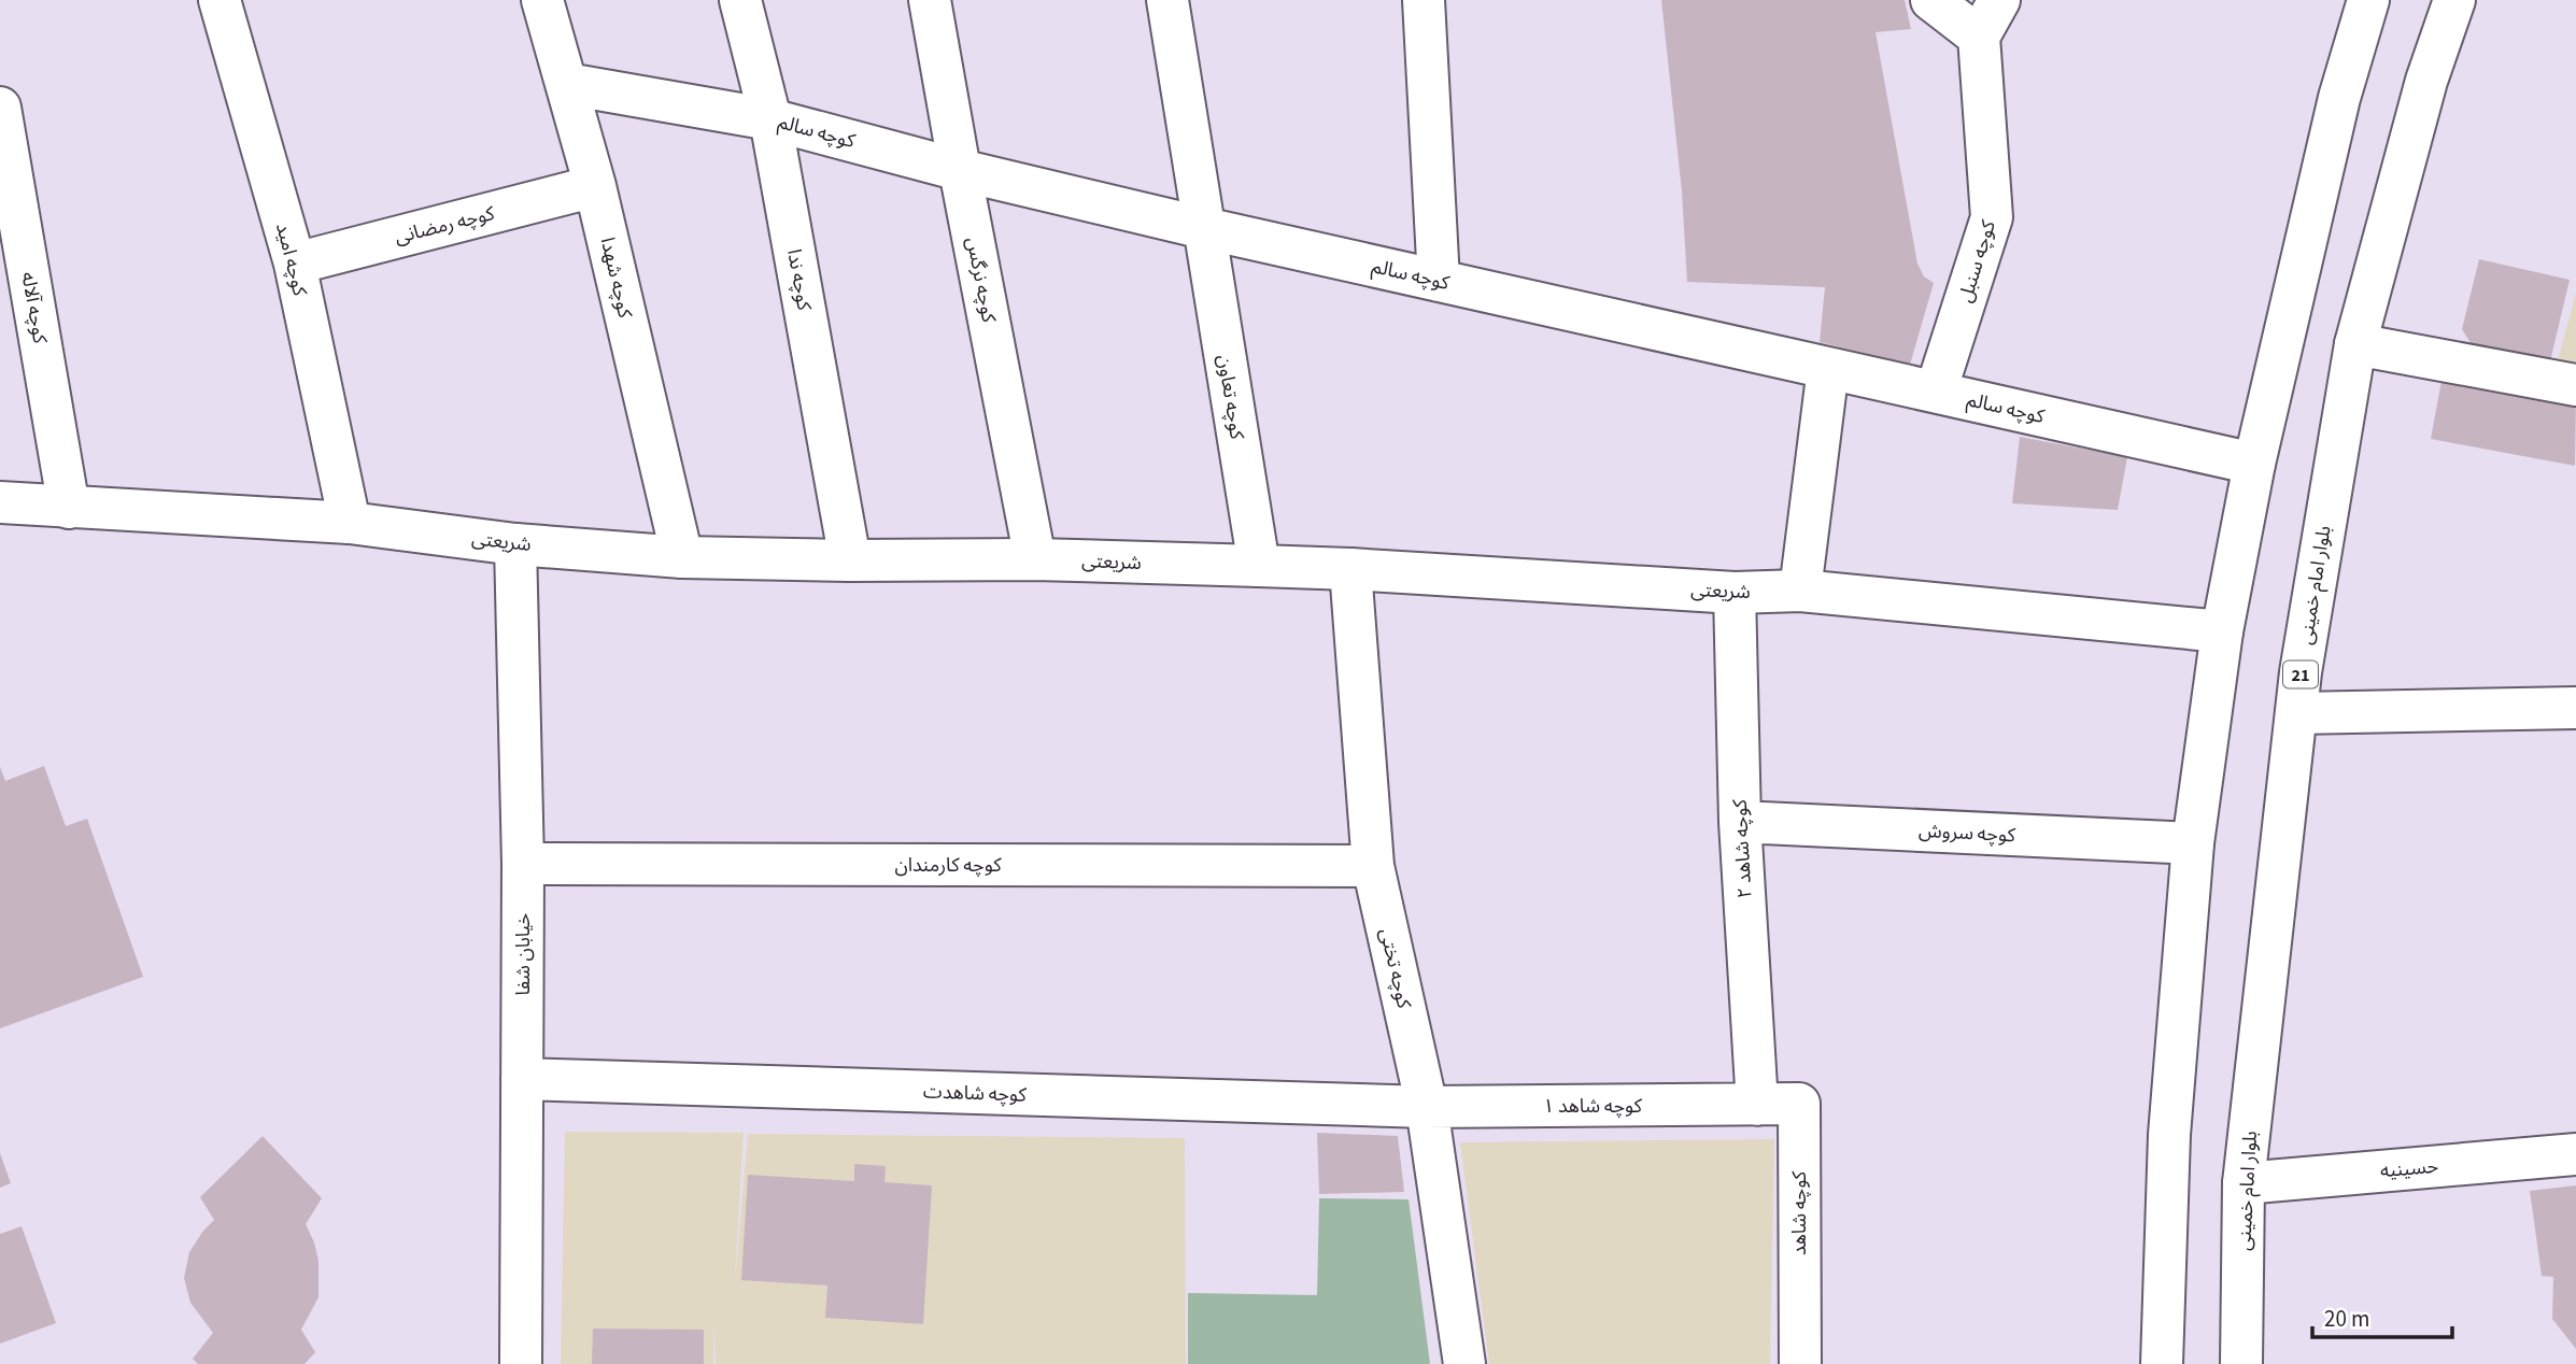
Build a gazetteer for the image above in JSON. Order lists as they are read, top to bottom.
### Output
{
  "streets": {
    "street": [
      "کوچه سالم",
      "کوچه رمضانی",
      "کوچه امید",
      "کوچه سنبل",
      "کوچه شهدا",
      "کوچه ندا",
      "کوچه نرگس",
      "کوچه آلاله",
      "کوچه تعاون",
      "شریعتی",
      "بلوار امام خمینی",
      "21",
      "کوچه سروش",
      "کوچه شاهد ۲",
      "کوچه کارمندان",
      "خیابان شفا",
      "کوچه تختی",
      "کوچه شاهدت",
      "کوچه شاهد ۱",
      "حسینیه",
      "کوچه شاهد"
    ]
  },
  "crossings": [
    ["کوچه سالم", "کوچه سنبل"],
    ["کوچه سالم", "کوچه شهدا"],
    ["کوچه سالم", "کوچه ندا"],
    ["کوچه سالم", "کوچه نرگس"],
    ["کوچه سالم", "کوچه تعاون"],
    ["کوچه رمضانی", "کوچه امید"],
    ["کوچه رمضانی", "کوچه شهدا"],
    ["کوچه امید", "شریعتی"],
    ["کوچه شهدا", "شریعتی"],
    ["کوچه ندا", "شریعتی"],
    ["کوچه نرگس", "شریعتی"],
    ["کوچه آلاله", "شریعتی"],
    ["کوچه تعاون", "شریعتی"],
    ["شریعتی", "کوچه شاهد ۲"],
    ["شریعتی", "خیابان شفا"],
    ["شریعتی", "کوچه تختی"],
    ["بلوار امام خمینی", "حسینیه"],
    ["کوچه سروش", "کوچه شاهد ۲"],
    ["کوچه شاهد ۲", "کوچه شاهد ۱"],
    ["کوچه شاهد ۲", "کوچه شاهد"],
    ["کوچه کارمندان", "خیابان شفا"],
    ["کوچه کارمندان", "کوچه تختی"],
    ["خیابان شفا", "کوچه شاهدت"],
    ["کوچه تختی", "کوچه شاهدت"],
    ["کوچه تختی", "کوچه شاهد ۱"],
    ["کوچه شاهدت", "کوچه شاهد ۱"],
    ["کوچه شاهد ۱", "کوچه شاهد"]
  ],
  "scale_bar": "20 m"
}
